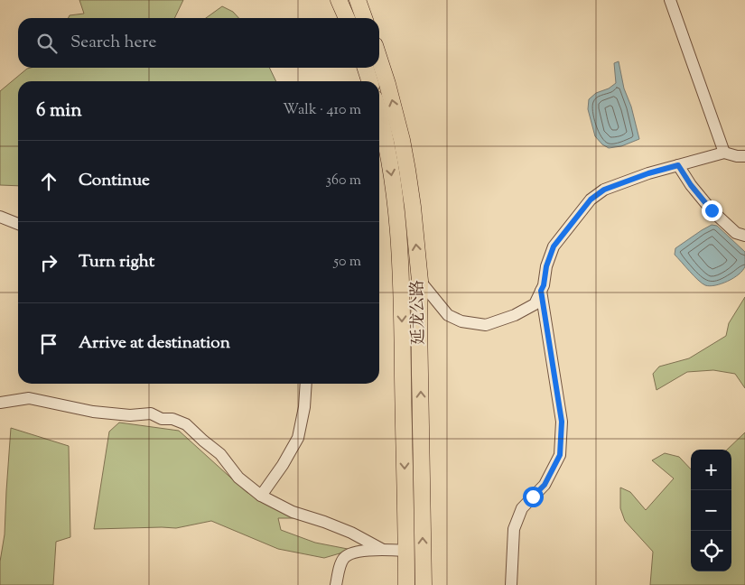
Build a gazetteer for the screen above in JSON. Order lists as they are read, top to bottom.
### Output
{
  "streets": {
    "highway": ["延龙公路"]
  },
  "page": {
    "search": "Search here",
    "heading": ["6 min", "Walk · 410 m"],
    "list": [
      ["Continue", "360 m"],
      ["Turn right", "50 m"],
      "Arrive at destination"
    ],
    "map_buttons": ["+", "−"]
  }
}
